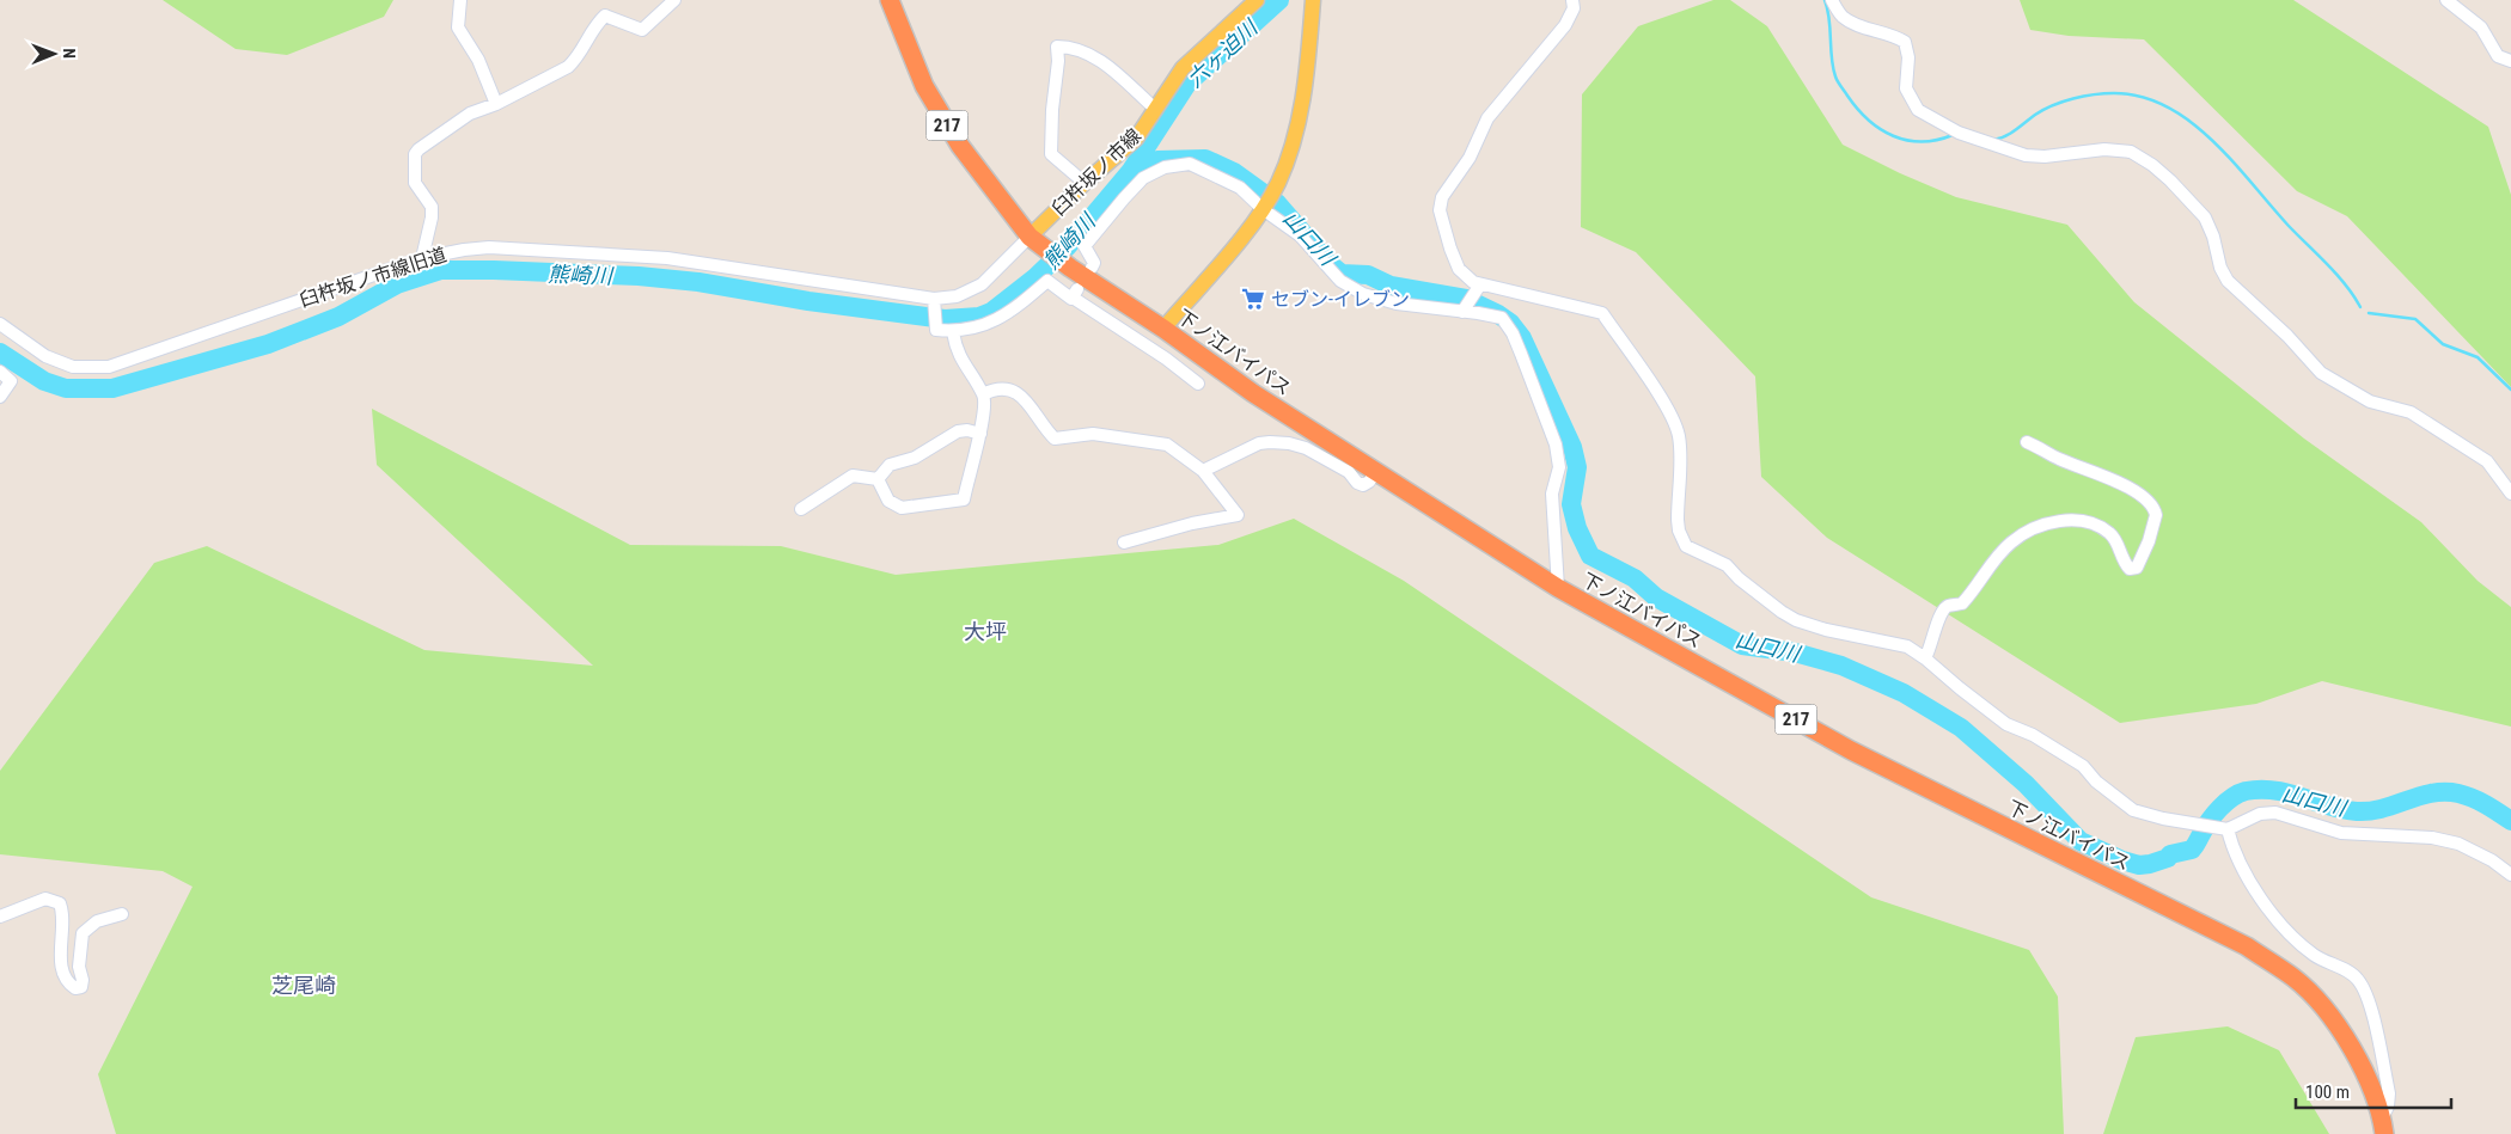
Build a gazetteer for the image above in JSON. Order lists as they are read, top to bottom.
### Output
{
  "streets": {
    "highway": ["217", "下ノ江バイパス"],
    "main road": ["臼杵坂ノ市線"],
    "street": ["臼杵坂ノ市線旧道"]
  },
  "crossings": [
    ["217", "臼杵坂ノ市線"],
    ["217", "臼杵坂ノ市線旧道"],
    ["217", "下ノ江バイパス"],
    ["臼杵坂ノ市線", "臼杵坂ノ市線旧道"],
    ["臼杵坂ノ市線", "下ノ江バイパス"],
    ["臼杵坂ノ市線旧道", "下ノ江バイパス"]
  ],
  "districts": ["大坪", "芝尾崎"],
  "water": ["六ヶ迫川", "山口川", "熊崎川"],
  "places": {
    "supermarket": ["セブン-イレブン"]
  },
  "scale_bar": "100 m",
  "north": "right"
}
